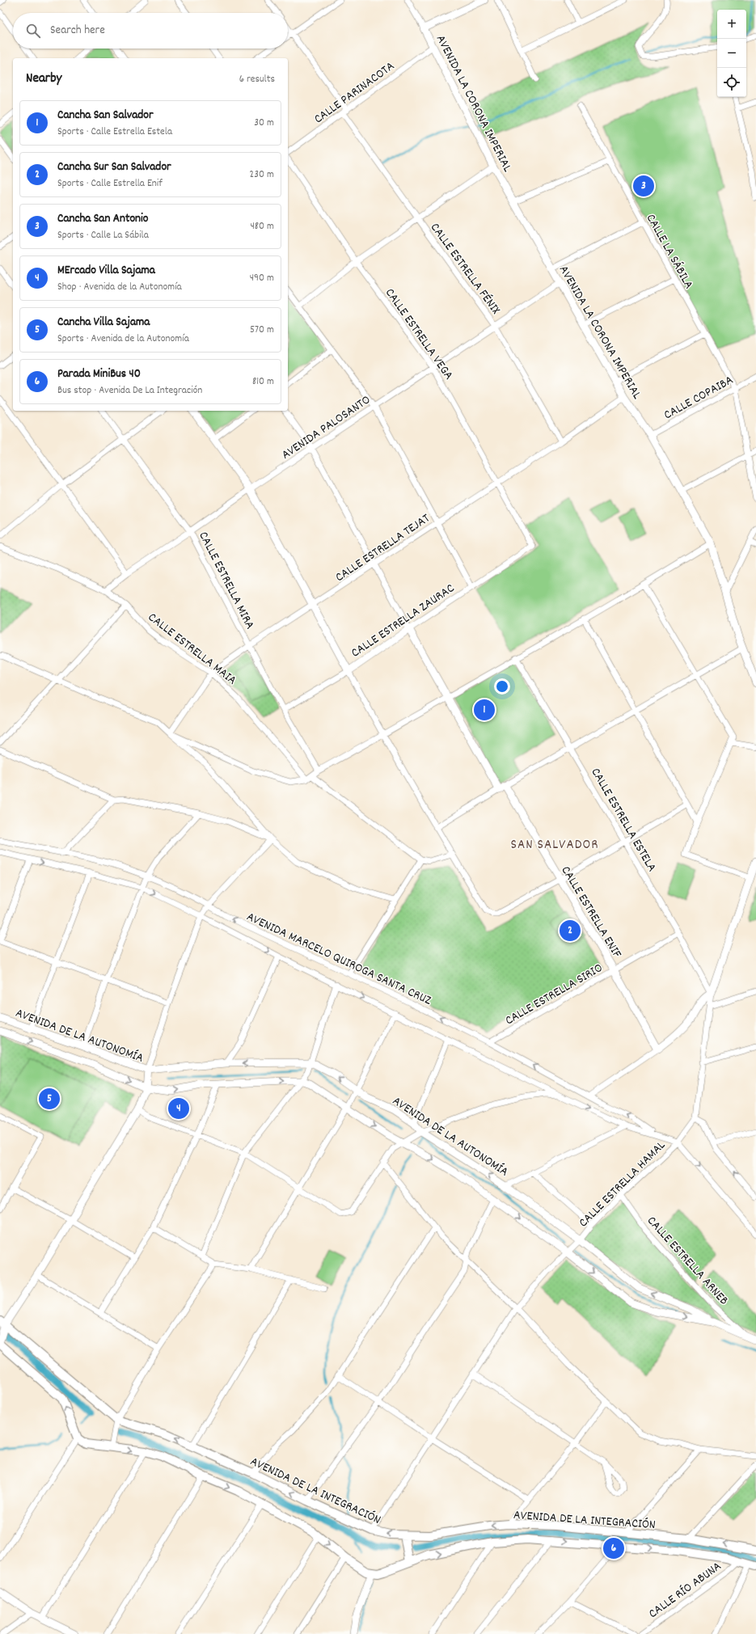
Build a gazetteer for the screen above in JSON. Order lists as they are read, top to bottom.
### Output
{
  "streets": {
    "main road": ["AVENIDA DE LA INTEGRACIÓN"],
    "street": [
      "CALLE PARINACOTA",
      "AVENIDA LA CORONA IMPERIAL",
      "CALLE LA SÁBILA",
      "CALLE ESTRELLA FÉNIX",
      "CALLE ESTRELLA VEGA",
      "CALLE COPAIBA",
      "AVENIDA PALOSANTO",
      "CALLE ESTRELLA TEJAT",
      "CALLE ESTRELLA MIRA",
      "CALLE ESTRELLA ZAURAC",
      "CALLE ESTRELLA MAIA",
      "CALLE ESTRELLA ESTELA",
      "CALLE ESTRELLA ENIF",
      "AVENIDA MARCELO QUIROGA SANTA CRUZ",
      "CALLE ESTRELLA SIRIO",
      "AVENIDA DE LA AUTONOMÍA",
      "CALLE ESTRELLA HAMAL",
      "CALLE ESTRELLA ARNEB",
      "CALLE RÍO ABUNA"
    ]
  },
  "crossings": [
    ["CALLE PARINACOTA", "AVENIDA LA CORONA IMPERIAL"],
    ["CALLE PARINACOTA", "CALLE ESTRELLA FÉNIX"],
    ["AVENIDA LA CORONA IMPERIAL", "CALLE COPAIBA"],
    ["AVENIDA LA CORONA IMPERIAL", "AVENIDA PALOSANTO"],
    ["AVENIDA LA CORONA IMPERIAL", "CALLE ESTRELLA TEJAT"],
    ["CALLE LA SÁBILA", "CALLE COPAIBA"],
    ["CALLE ESTRELLA FÉNIX", "AVENIDA PALOSANTO"],
    ["CALLE ESTRELLA FÉNIX", "CALLE ESTRELLA TEJAT"],
    ["CALLE ESTRELLA VEGA", "AVENIDA PALOSANTO"],
    ["CALLE ESTRELLA VEGA", "CALLE ESTRELLA TEJAT"],
    ["CALLE ESTRELLA VEGA", "CALLE ESTRELLA ZAURAC"],
    ["AVENIDA PALOSANTO", "CALLE ESTRELLA MIRA"],
    ["AVENIDA PALOSANTO", "CALLE ESTRELLA MAIA"],
    ["CALLE ESTRELLA TEJAT", "CALLE ESTRELLA MIRA"],
    ["CALLE ESTRELLA TEJAT", "CALLE ESTRELLA MAIA"],
    ["CALLE ESTRELLA MIRA", "CALLE ESTRELLA ZAURAC"],
    ["CALLE ESTRELLA ZAURAC", "CALLE ESTRELLA ENIF"],
    ["CALLE ESTRELLA ESTELA", "CALLE ESTRELLA SIRIO"],
    ["CALLE ESTRELLA ENIF", "CALLE ESTRELLA SIRIO"],
    ["AVENIDA MARCELO QUIROGA SANTA CRUZ", "CALLE ESTRELLA SIRIO"],
    ["AVENIDA MARCELO QUIROGA SANTA CRUZ", "CALLE ESTRELLA HAMAL"],
    ["AVENIDA DE LA AUTONOMÍA", "CALLE ESTRELLA HAMAL"],
    ["CALLE ESTRELLA HAMAL", "CALLE ESTRELLA ARNEB"],
    ["CALLE ESTRELLA HAMAL", "AVENIDA DE LA INTEGRACIÓN"],
    ["AVENIDA DE LA INTEGRACIÓN", "CALLE RÍO ABUNA"]
  ],
  "districts": ["SAN SALVADOR"],
  "page": {
    "map_buttons": ["+", "−"],
    "search": "Search here",
    "heading": ["Nearby", "6 results"],
    "list": [
      {
        "mark": "1",
        "name": "Cancha San Salvador",
        "note": "Sports · Calle Estrella Estela",
        "value": "30 m"
      },
      {
        "mark": "2",
        "name": "Cancha Sur San Salvador",
        "note": "Sports · Calle Estrella Enif",
        "value": "230 m"
      },
      {
        "mark": "3",
        "name": "Cancha San Antonio",
        "note": "Sports · Calle La Sábila",
        "value": "480 m"
      },
      {
        "mark": "4",
        "name": "MErcado Villa Sajama",
        "note": "Shop · Avenida de la Autonomía",
        "value": "490 m"
      },
      {
        "mark": "5",
        "name": "Cancha Villa Sajama",
        "note": "Sports · Avenida de la Autonomía",
        "value": "570 m"
      },
      {
        "mark": "6",
        "name": "Parada MiniBus 40",
        "note": "Bus stop · Avenida De La Integración",
        "value": "810 m"
      }
    ],
    "pins": [
      "3",
      "1",
      "2",
      "5",
      "4",
      "6"
    ]
  }
}
